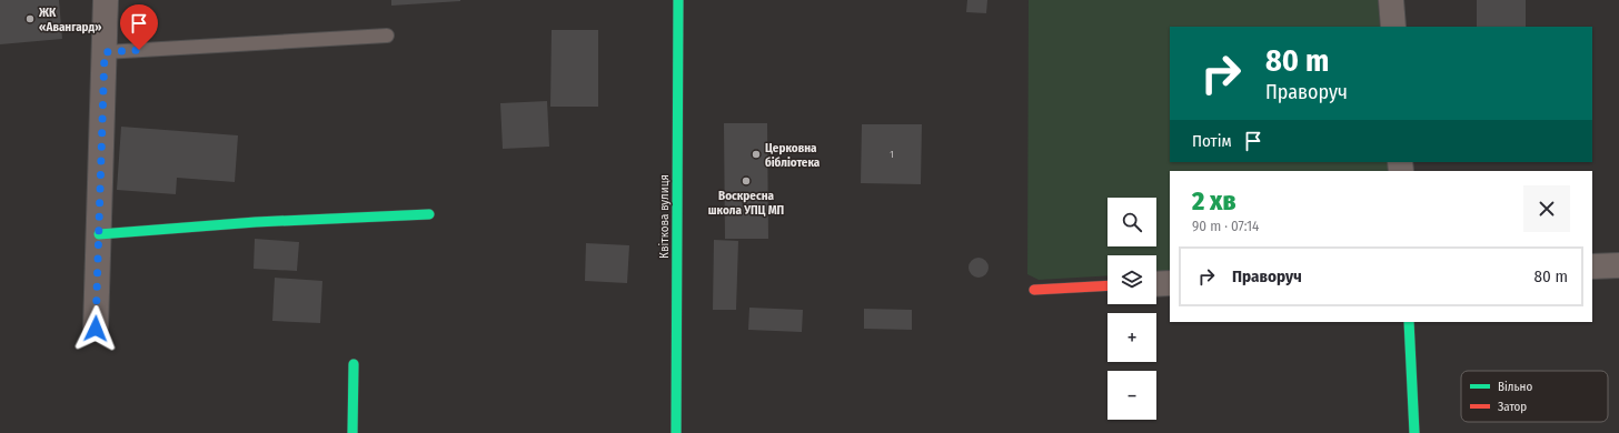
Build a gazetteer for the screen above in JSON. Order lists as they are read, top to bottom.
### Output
{
  "streets": {
    "street": ["Квіткова вулиця"]
  },
  "places": ["ЖК «Авангард»", "Церковна бібліотека", "Воскресна школа УПЦ МП"],
  "house_numbers": ["1"],
  "legend": ["Вільно", "Затор"],
  "page": {
    "turn": ["80 m", "Праворуч"],
    "then": "Потім",
    "heading": ["2 хв", "90 m · 07:14"],
    "map_buttons": ["+", "−"],
    "list": [
      {
        "name": "Праворуч",
        "value": "80 m"
      }
    ]
  }
}
